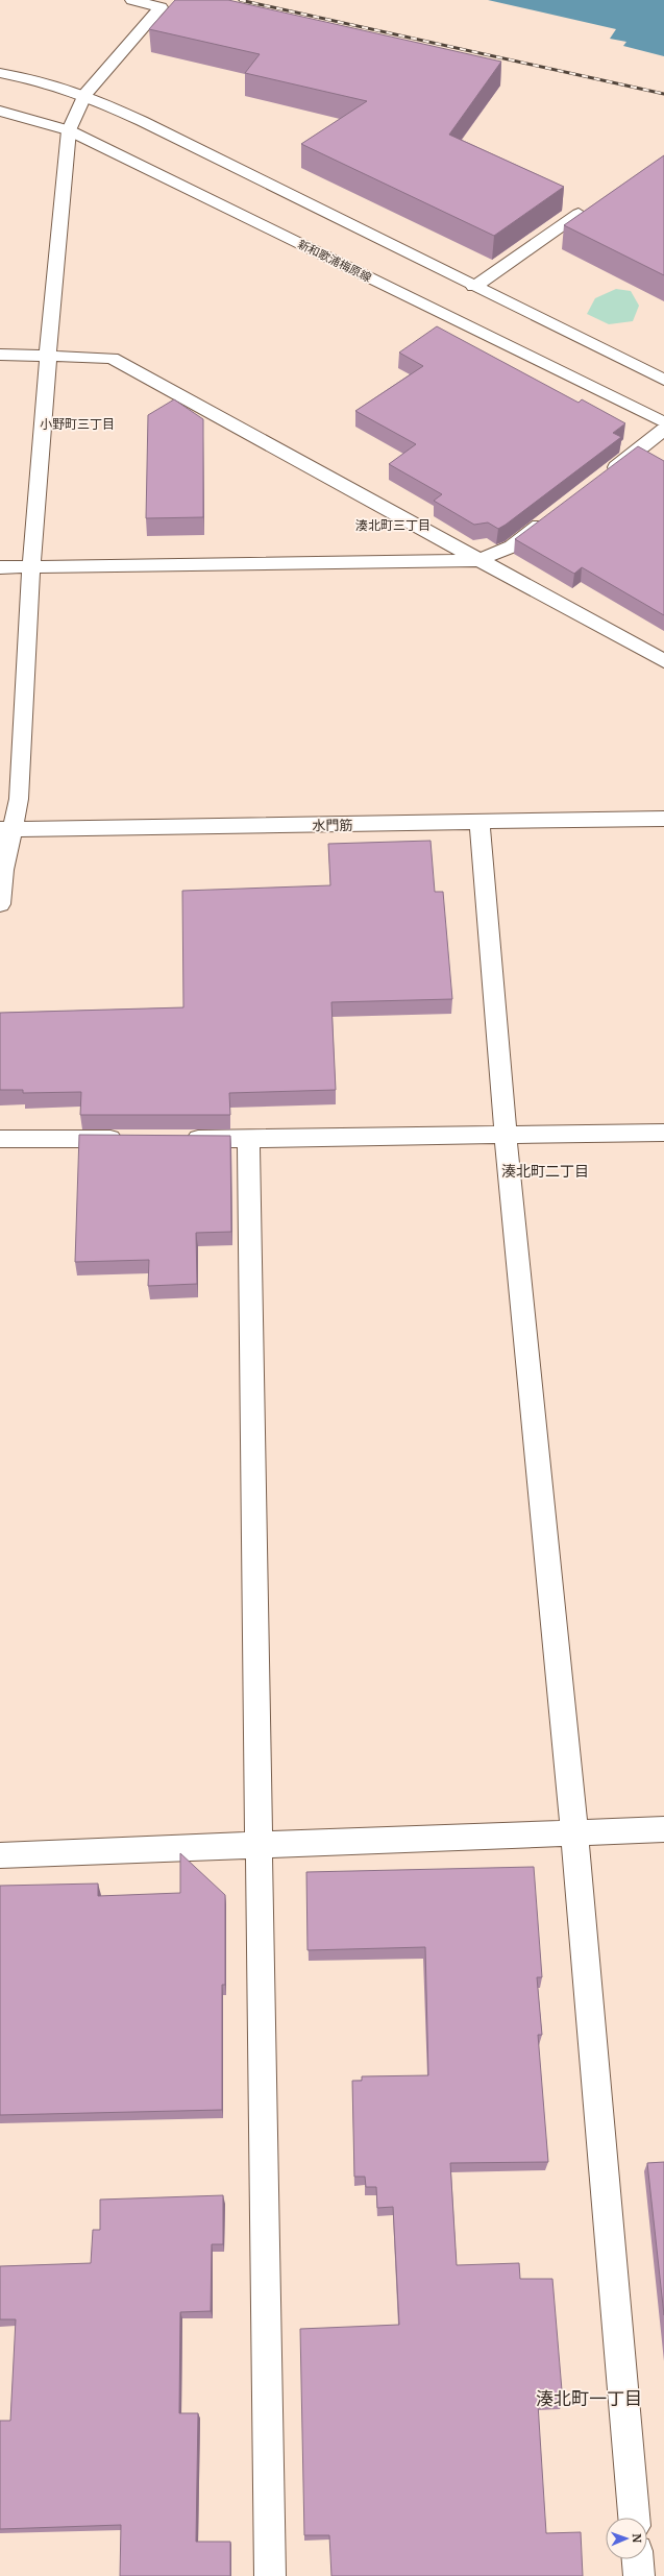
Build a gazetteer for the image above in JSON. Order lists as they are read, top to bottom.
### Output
{
  "streets": {
    "street": ["新和歌浦梅原線", "水門筋"]
  },
  "districts": [
    "小野町三丁目",
    "湊北町三丁目",
    "湊北町二丁目",
    "湊北町一丁目"
  ],
  "north": "right"
}
